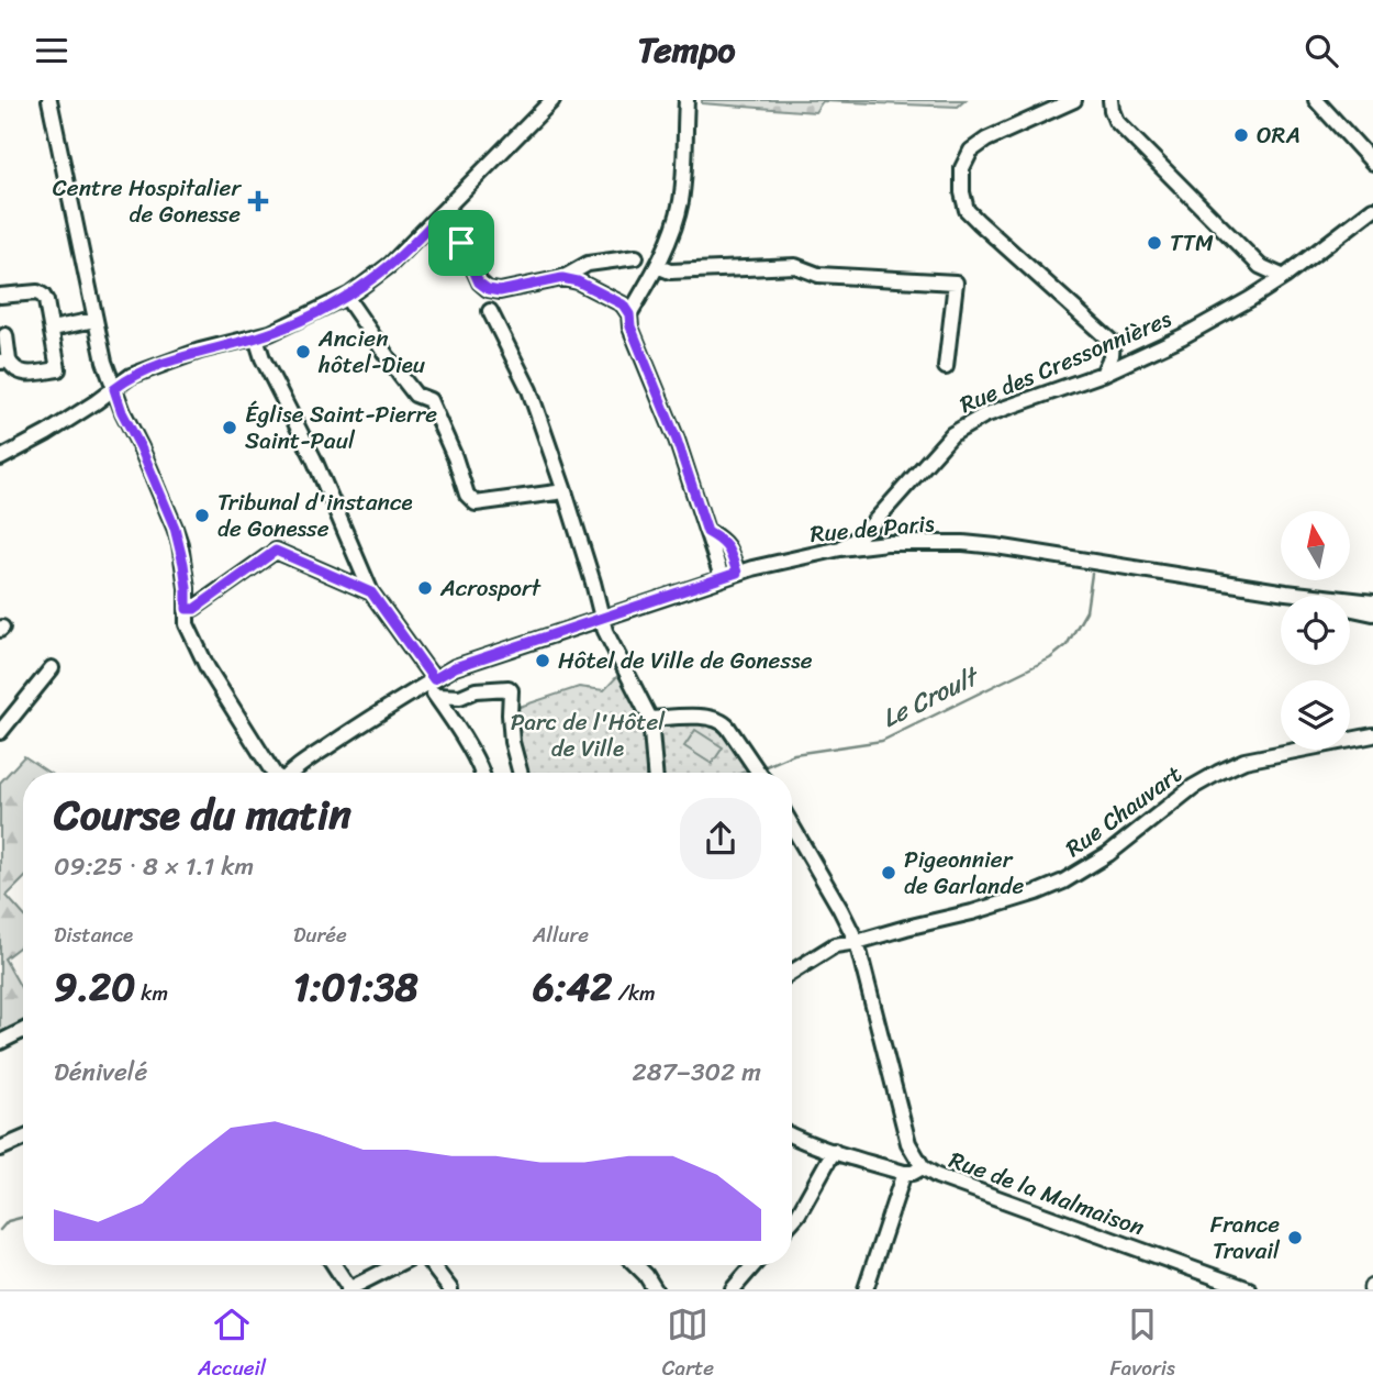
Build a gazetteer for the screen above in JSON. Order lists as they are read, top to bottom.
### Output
{
  "streets": {
    "street": [
      "Rue des Cressonnières",
      "Rue de Paris",
      "Rue Chauvart",
      "Rue de la Malmaison"
    ]
  },
  "crossings": [
    ["Rue des Cressonnières", "Rue de Paris"],
    ["Rue Chauvart", "Rue de la Malmaison"]
  ],
  "water": ["Le Croult"],
  "parks": ["Parc de l'Hôtel de Ville"],
  "places": {
    "other": [
      "ORA",
      "TTM",
      "Ancien hôtel-Dieu",
      "Église Saint-Pierre Saint-Paul",
      "Tribunal d'instance de Gonesse",
      "Acrosport",
      "Hôtel de Ville de Gonesse",
      "Pigeonnier de Garlande",
      "France Travail"
    ],
    "health": ["Centre Hospitalier de Gonesse"]
  },
  "north": "top",
  "page": {
    "header": "Tempo",
    "heading": ["Course du matin", "09:25 · 8 × 1.1 km"],
    "stats": [
      ["Distance", "9.20 km"],
      ["Durée", "1:01:38"],
      ["Allure", "6:42 /km"]
    ],
    "chart": ["Dénivelé", "287–302 m"],
    "tabs": ["Accueil", "Carte", "Favoris"]
  }
}
